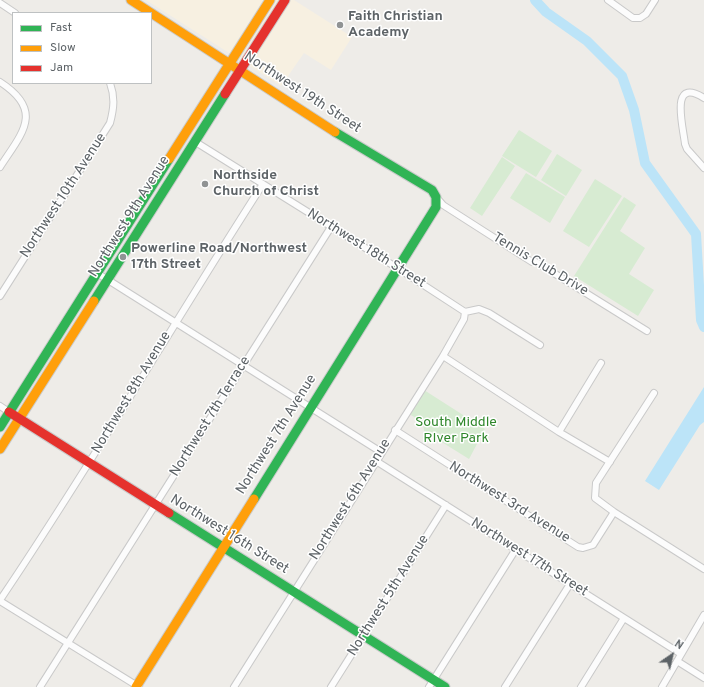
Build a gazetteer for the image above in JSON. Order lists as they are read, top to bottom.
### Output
{
  "streets": {
    "street": [
      "Northwest 19th Street",
      "Northwest 10th Avenue",
      "Northwest 9th Avenue",
      "Northwest 18th Street",
      "Tennis Club Drive",
      "Northwest 8th Avenue",
      "Northwest 7th Terrace",
      "Northwest 7th Avenue",
      "Northwest 6th Avenue",
      "Northwest 3rd Avenue",
      "Northwest 16th Street",
      "Northwest 17th Street",
      "Northwest 5th Avenue"
    ]
  },
  "crossings": [
    ["Northwest 19th Street", "Northwest 9th Avenue"],
    ["Northwest 19th Street", "Tennis Club Drive"],
    ["Northwest 19th Street", "Northwest 7th Avenue"],
    ["Northwest 9th Avenue", "Northwest 18th Street"],
    ["Northwest 9th Avenue", "Northwest 16th Street"],
    ["Northwest 18th Street", "Northwest 8th Avenue"],
    ["Northwest 18th Street", "Northwest 7th Terrace"],
    ["Northwest 18th Street", "Northwest 7th Avenue"],
    ["Northwest 18th Street", "Northwest 6th Avenue"],
    ["Tennis Club Drive", "Northwest 7th Avenue"],
    ["Northwest 8th Avenue", "Northwest 16th Street"],
    ["Northwest 7th Terrace", "Northwest 16th Street"],
    ["Northwest 7th Avenue", "Northwest 16th Street"],
    ["Northwest 6th Avenue", "Northwest 3rd Avenue"],
    ["Northwest 6th Avenue", "Northwest 16th Street"],
    ["Northwest 6th Avenue", "Northwest 17th Street"],
    ["Northwest 16th Street", "Northwest 5th Avenue"],
    ["Northwest 17th Street", "Northwest 5th Avenue"]
  ],
  "parks": ["South Middle RIver Park"],
  "places": ["Faith Christian Academy", "Northside Church of Christ", "Powerline Road/Northwest 17th Street"],
  "legend": ["Fast", "Slow", "Jam"],
  "north": "top right"
}
